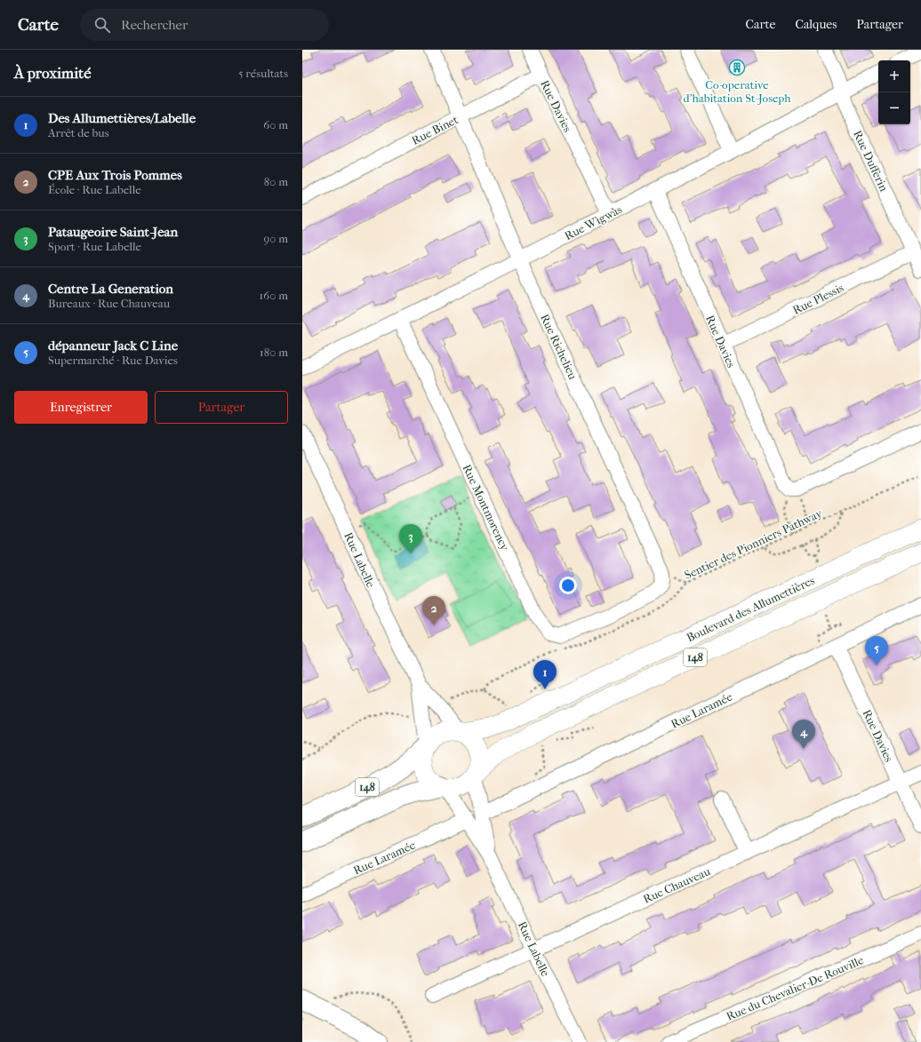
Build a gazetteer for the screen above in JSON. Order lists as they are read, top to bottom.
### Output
{
  "streets": {
    "highway": ["148"],
    "main road": ["Boulevard des Allumettières"],
    "street": [
      "Rue Davies",
      "Rue Binet",
      "Rue Dufferin",
      "Rue Wìgwàs",
      "Rue Plessis",
      "Rue Richelieu",
      "Rue Montmorency",
      "Rue Labelle",
      "Rue Laramée",
      "Rue Chauveau",
      "Rue du Chevalier-De Rouville"
    ],
    "path": ["Sentier des Pionniers Pathway"]
  },
  "crossings": [
    ["Rue Davies", "Rue Binet"],
    ["Rue Davies", "Rue Wìgwàs"],
    ["Rue Davies", "Rue Plessis"],
    ["Rue Davies", "Rue Laramée"],
    ["Rue Davies", "Rue Chauveau"],
    ["Rue Binet", "Rue Richelieu"],
    ["Rue Dufferin", "Rue Wìgwàs"],
    ["Rue Dufferin", "Rue Plessis"],
    ["Rue Wìgwàs", "Rue Richelieu"],
    ["Rue Wìgwàs", "Rue Montmorency"],
    ["Rue Richelieu", "Rue Montmorency"],
    ["Rue Labelle", "Boulevard des Allumettières"],
    ["Rue Labelle", "148"],
    ["Rue Labelle", "Rue Laramée"],
    ["Rue Labelle", "Rue Chauveau"],
    ["Boulevard des Allumettières", "148"]
  ],
  "places": {
    "building": ["Co-operative d'habitation St-Joseph"]
  },
  "page": {
    "header": "Carte",
    "search": "Rechercher",
    "nav": ["Carte", "Calques", "Partager"],
    "heading": ["À proximité", "5 résultats"],
    "map_buttons": ["+", "−"],
    "list": [
      {
        "mark": "1",
        "name": "Des Allumettières/Labelle",
        "note": "Arrêt de bus",
        "value": "60 m"
      },
      {
        "mark": "2",
        "name": "CPE Aux Trois Pommes",
        "note": "École · Rue Labelle",
        "value": "80 m"
      },
      {
        "mark": "3",
        "name": "Pataugeoire Saint-Jean",
        "note": "Sport · Rue Labelle",
        "value": "90 m"
      },
      {
        "mark": "4",
        "name": "Centre La Generation",
        "note": "Bureaux · Rue Chauveau",
        "value": "160 m"
      },
      {
        "mark": "5",
        "name": "dépanneur Jack C Line",
        "note": "Supermarché · Rue Davies",
        "value": "180 m"
      }
    ],
    "buttons": ["Enregistrer", "Partager"],
    "pins": [
      "3",
      "2",
      "5",
      "1",
      "4"
    ]
  }
}
